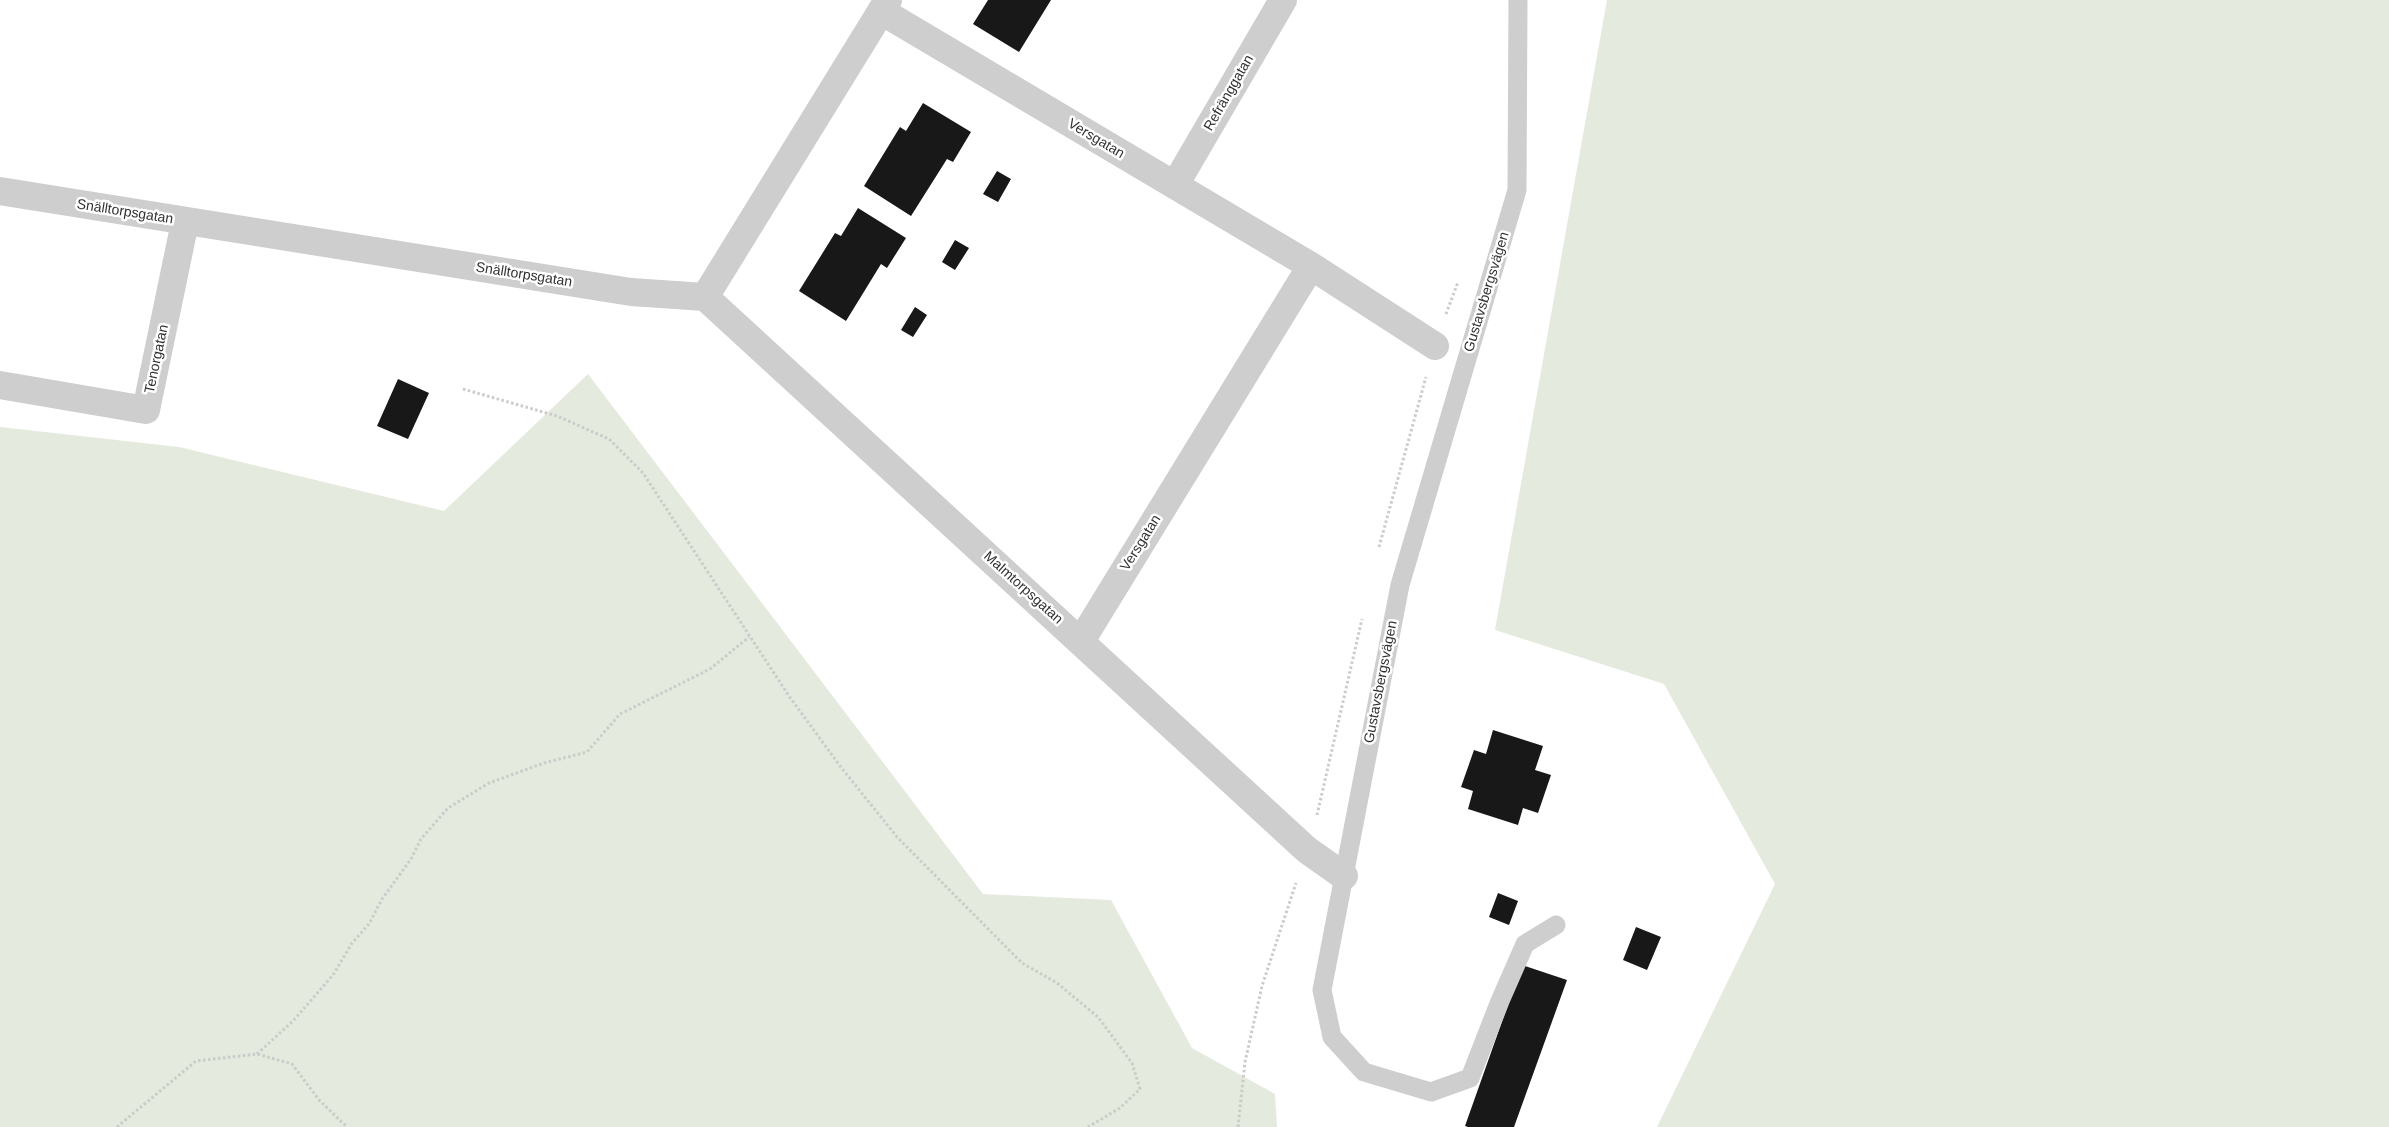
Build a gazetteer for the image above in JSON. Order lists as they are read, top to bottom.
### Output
{
  "streets": {
    "street": [
      "Refränggatan",
      "Versgatan",
      "Snälltorpsgatan",
      "Tenorgatan",
      "Malmtorpsgatan"
    ],
    "lane": ["Gustavsbergsvägen"]
  },
  "crossings": [
    ["Refränggatan", "Versgatan"],
    ["Versgatan", "Malmtorpsgatan"],
    ["Snälltorpsgatan", "Tenorgatan"],
    ["Snälltorpsgatan", "Malmtorpsgatan"],
    ["Gustavsbergsvägen", "Malmtorpsgatan"]
  ]
}
